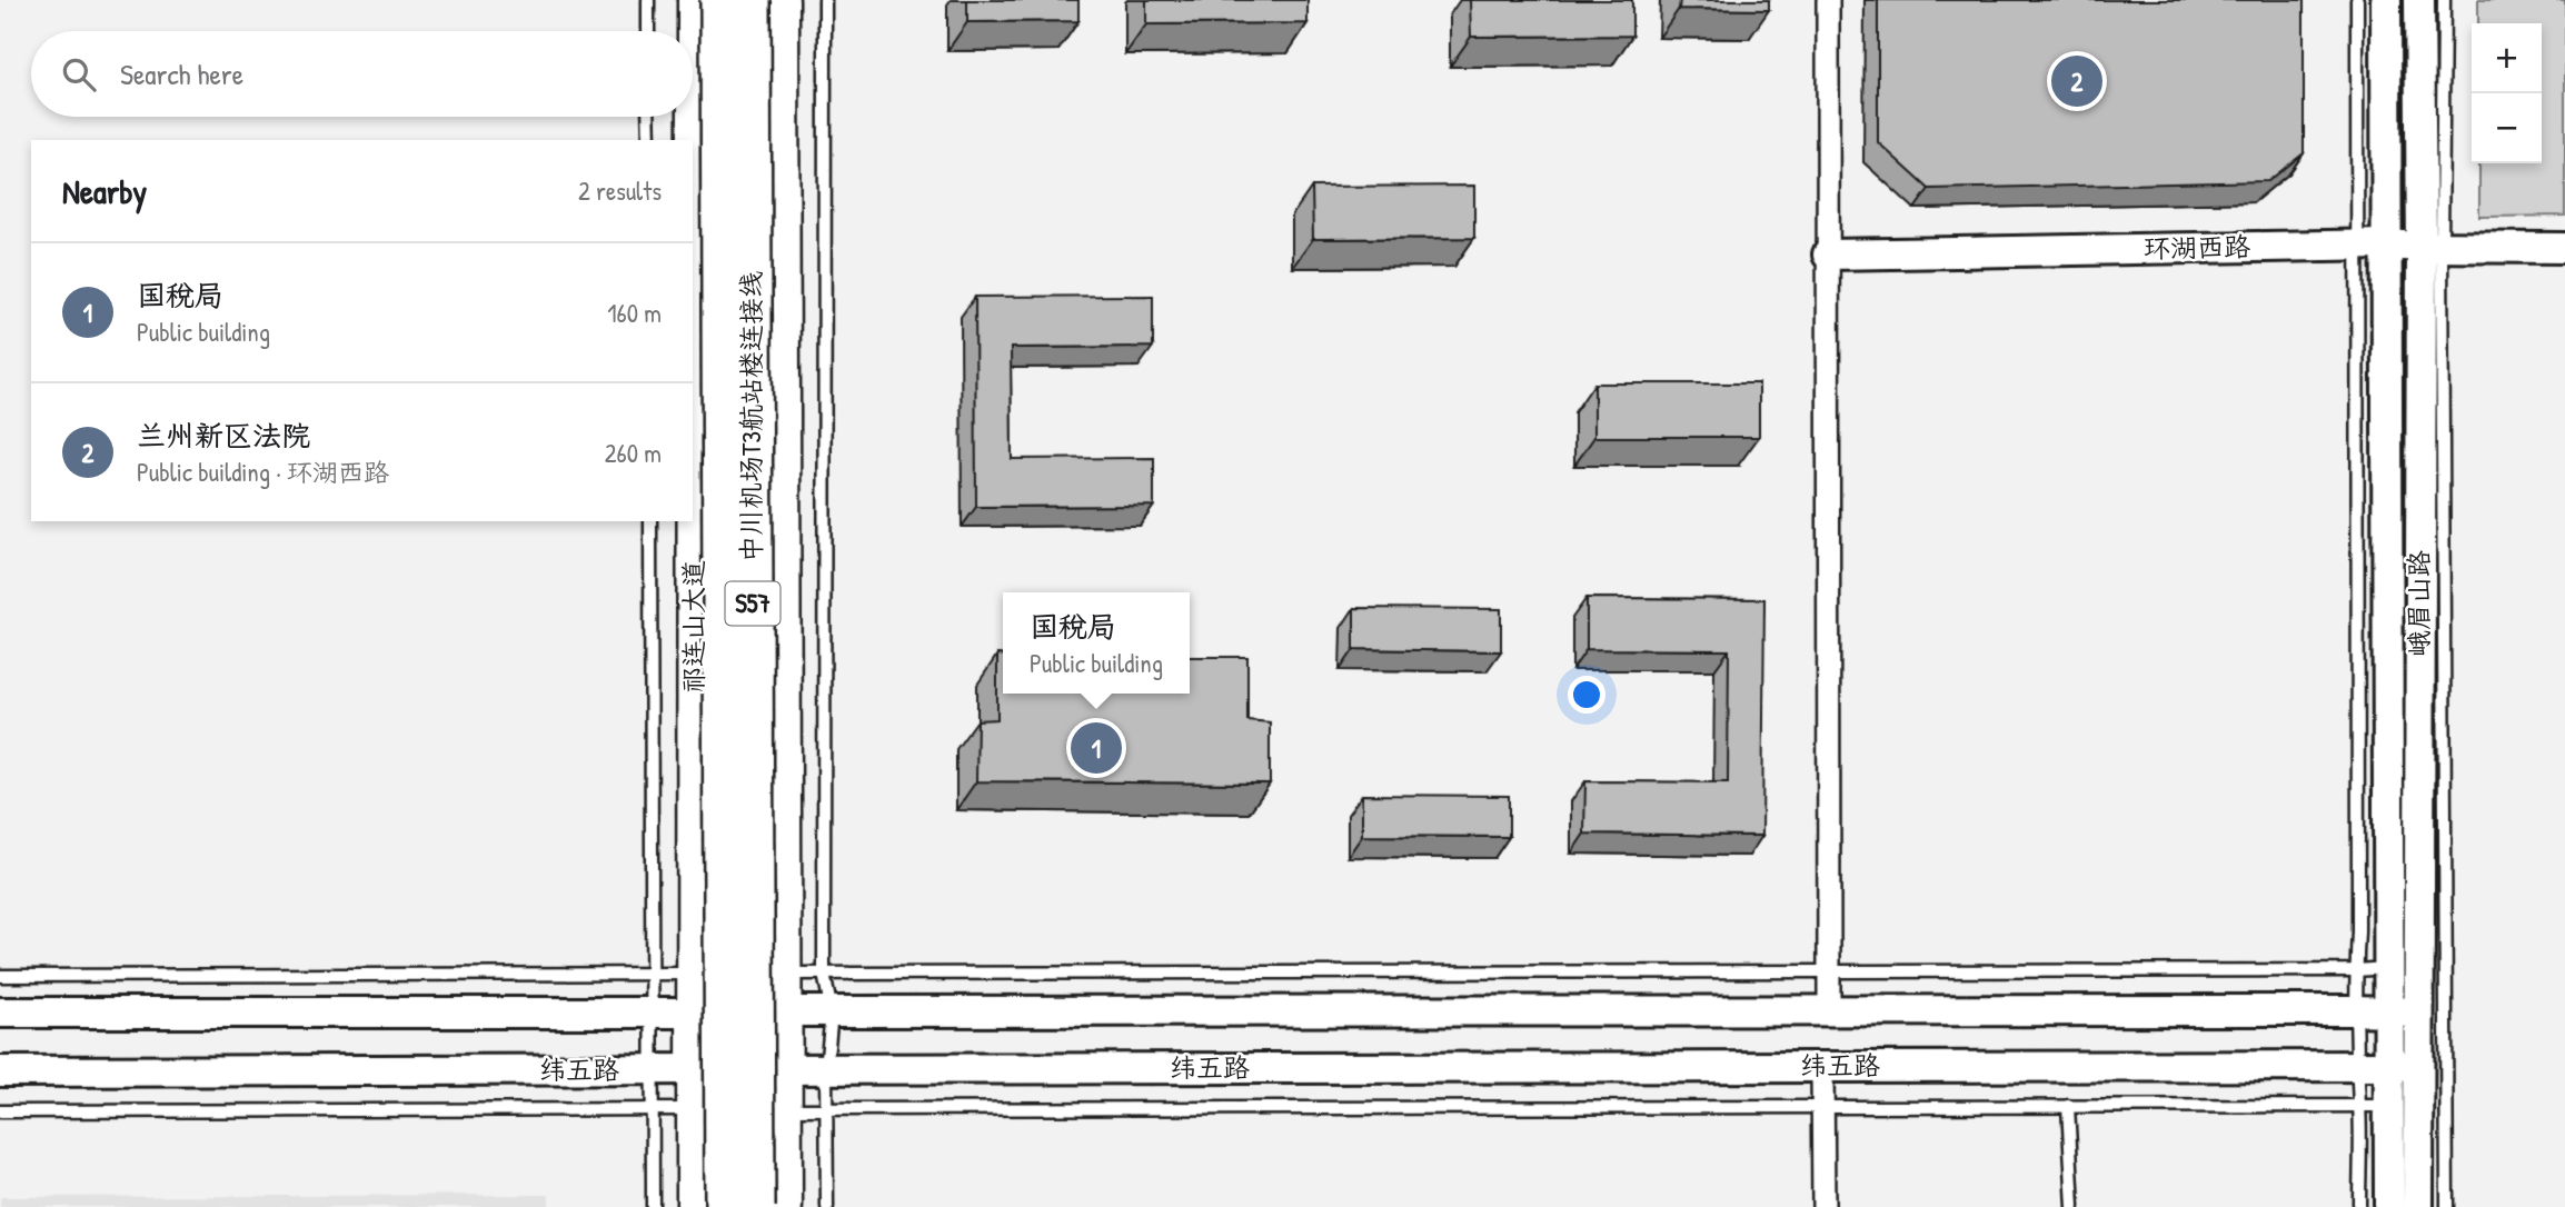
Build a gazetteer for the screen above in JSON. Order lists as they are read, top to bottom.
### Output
{
  "streets": {
    "highway": ["中川机场T3航站楼连接线", "S57"],
    "main road": ["祁连山大道"],
    "street": ["环湖西路", "峨眉山路", "纬五路"]
  },
  "crossings": [
    ["环湖西路", "峨眉山路"],
    ["峨眉山路", "纬五路"],
    ["祁连山大道", "纬五路"]
  ],
  "page": {
    "map_buttons": ["+", "−"],
    "search": "Search here",
    "pins": ["2", "1"],
    "heading": ["Nearby", "2 results"],
    "list": [
      {
        "mark": "1",
        "name": "国税局",
        "note": "Public building",
        "value": "160 m"
      },
      {
        "mark": "2",
        "name": "兰州新区法院",
        "note": "Public building · 环湖西路",
        "value": "260 m"
      }
    ],
    "popup": ["国税局", "Public building"]
  }
}
